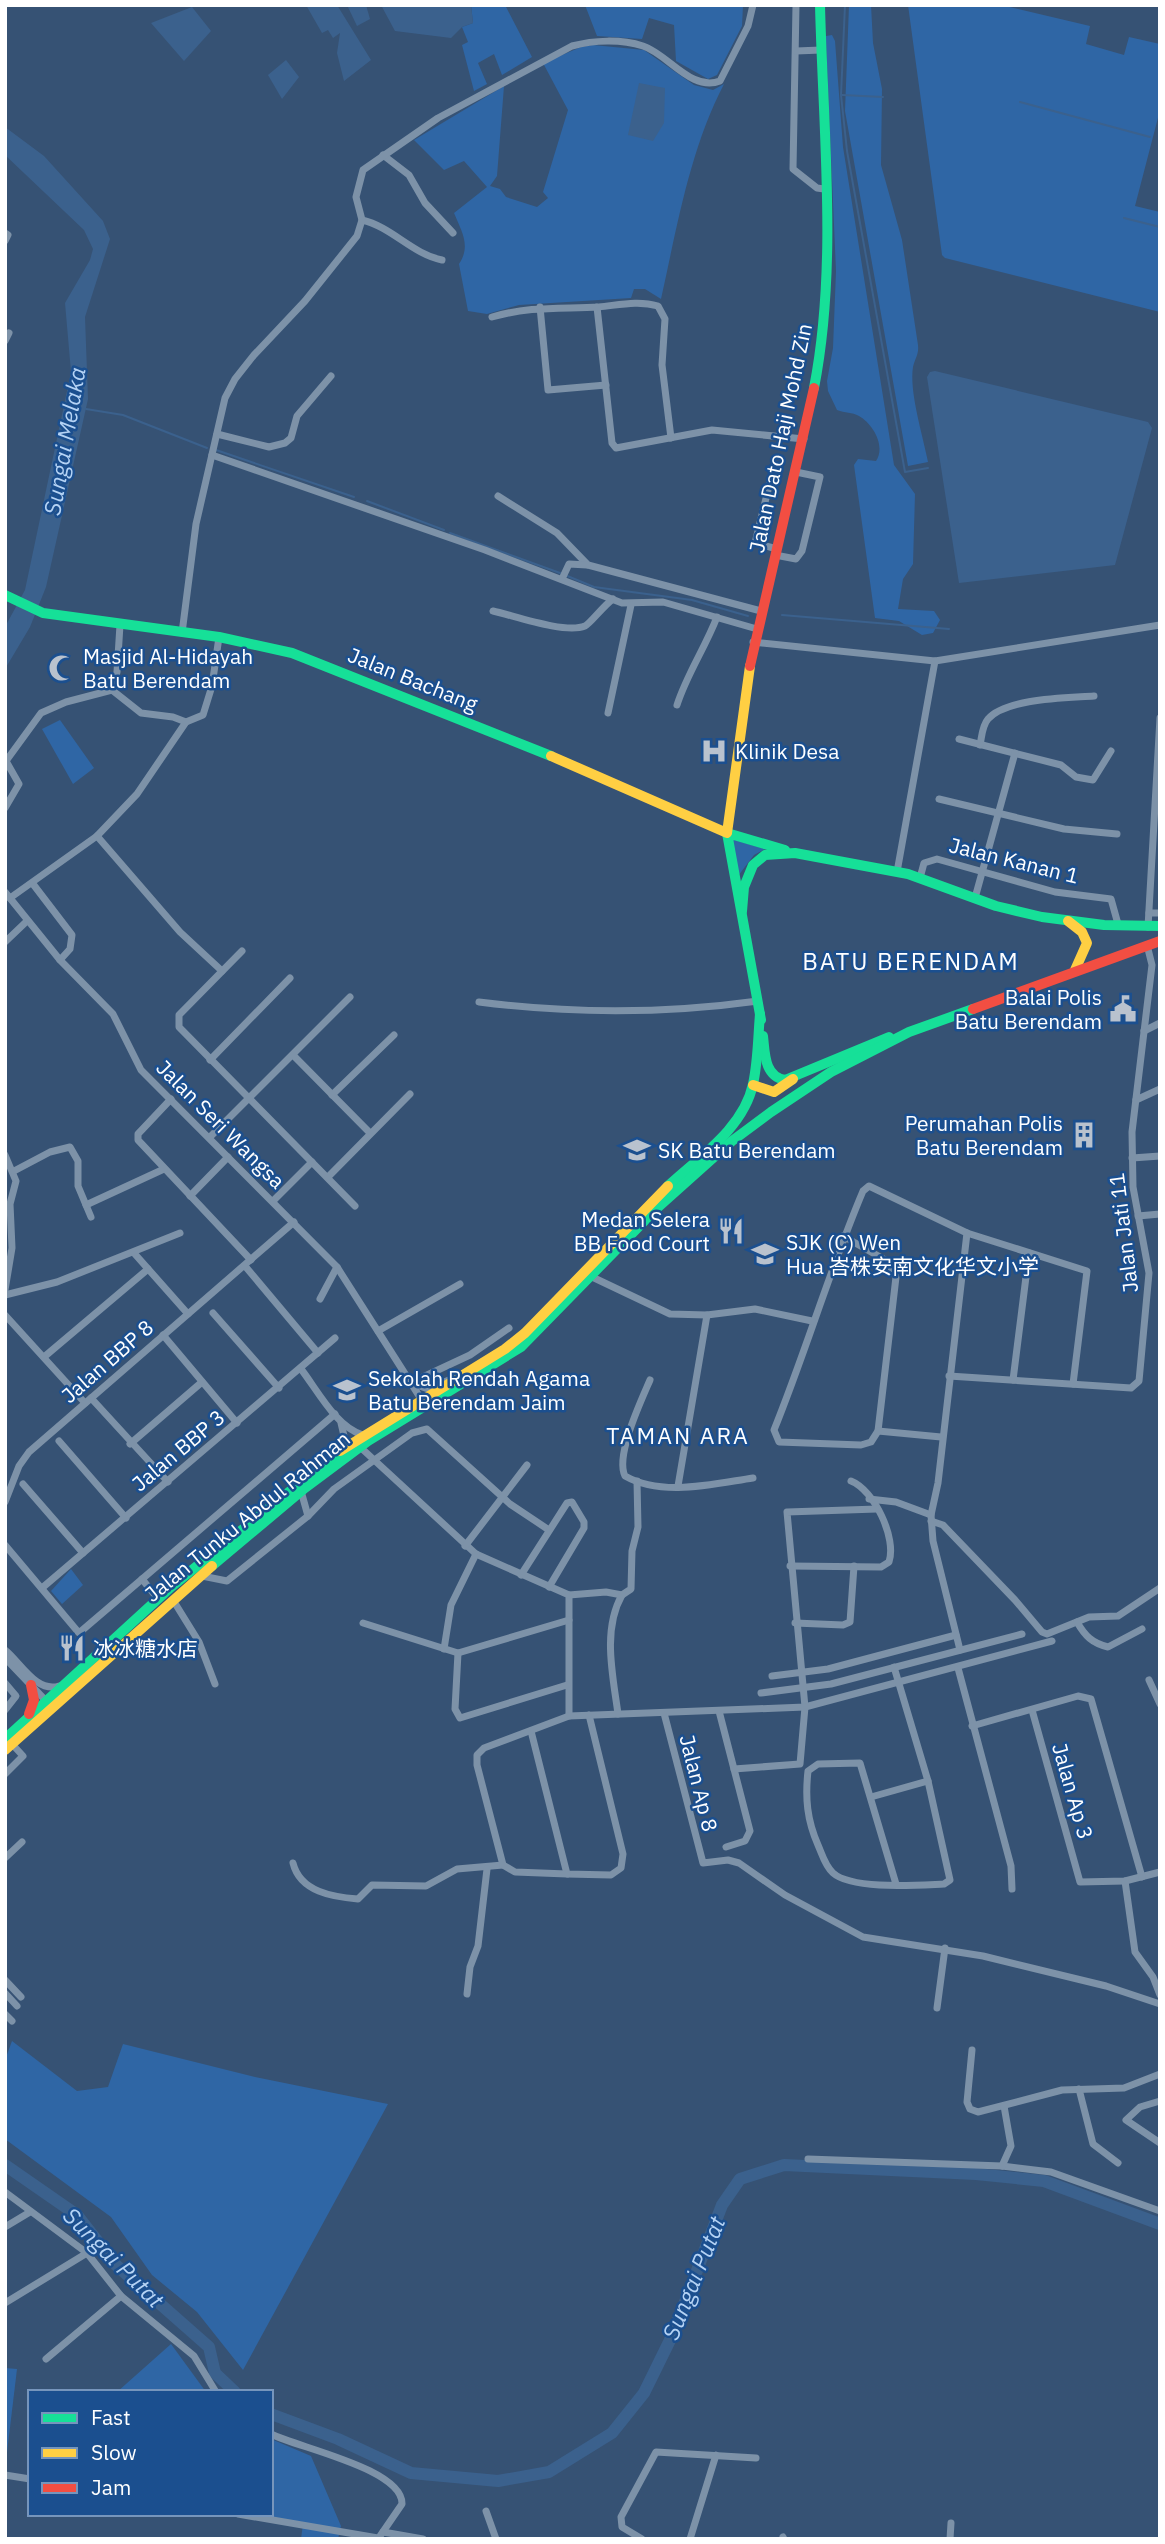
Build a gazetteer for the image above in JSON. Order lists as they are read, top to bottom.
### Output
{
  "streets": {
    "main road": ["Jalan Dato Haji Mohd Zin", "Jalan Bachang", "Jalan Tunku Abdul Rahman"],
    "street": [
      "Jalan Kanan 1",
      "Jalan Seri Wangsa",
      "Jalan Jati 11",
      "Jalan BBP 8",
      "Jalan BBP 3",
      "Jalan Ap 8",
      "Jalan Ap 3"
    ]
  },
  "crossings": [
    ["Jalan Dato Haji Mohd Zin", "Jalan Bachang"],
    ["Jalan Dato Haji Mohd Zin", "Jalan Tunku Abdul Rahman"],
    ["Jalan Bachang", "Jalan Kanan 1"],
    ["Jalan Seri Wangsa", "Jalan BBP 8"],
    ["Jalan Seri Wangsa", "Jalan Tunku Abdul Rahman"],
    ["Jalan Jati 11", "Jalan Tunku Abdul Rahman"]
  ],
  "districts": ["BATU BERENDAM", "TAMAN ARA"],
  "water": ["Sungai Melaka", "Sungai Putat"],
  "places": {
    "mosque": ["Masjid Al-Hidayah Batu Berendam"],
    "hospital": ["Klinik Desa"],
    "public building": ["Balai Polis Batu Berendam"],
    "building": ["Perumahan Polis Batu Berendam"],
    "school or university": ["SK Batu Berendam", "SJK (C) Wen Hua 峇株安南文化华文小学", "Sekolah Rendah Agama Batu Berendam Jaim"],
    "restaurant": ["Medan Selera BB Food Court", "冰冰糖水店"]
  },
  "legend": ["Fast", "Slow", "Jam"]
}
